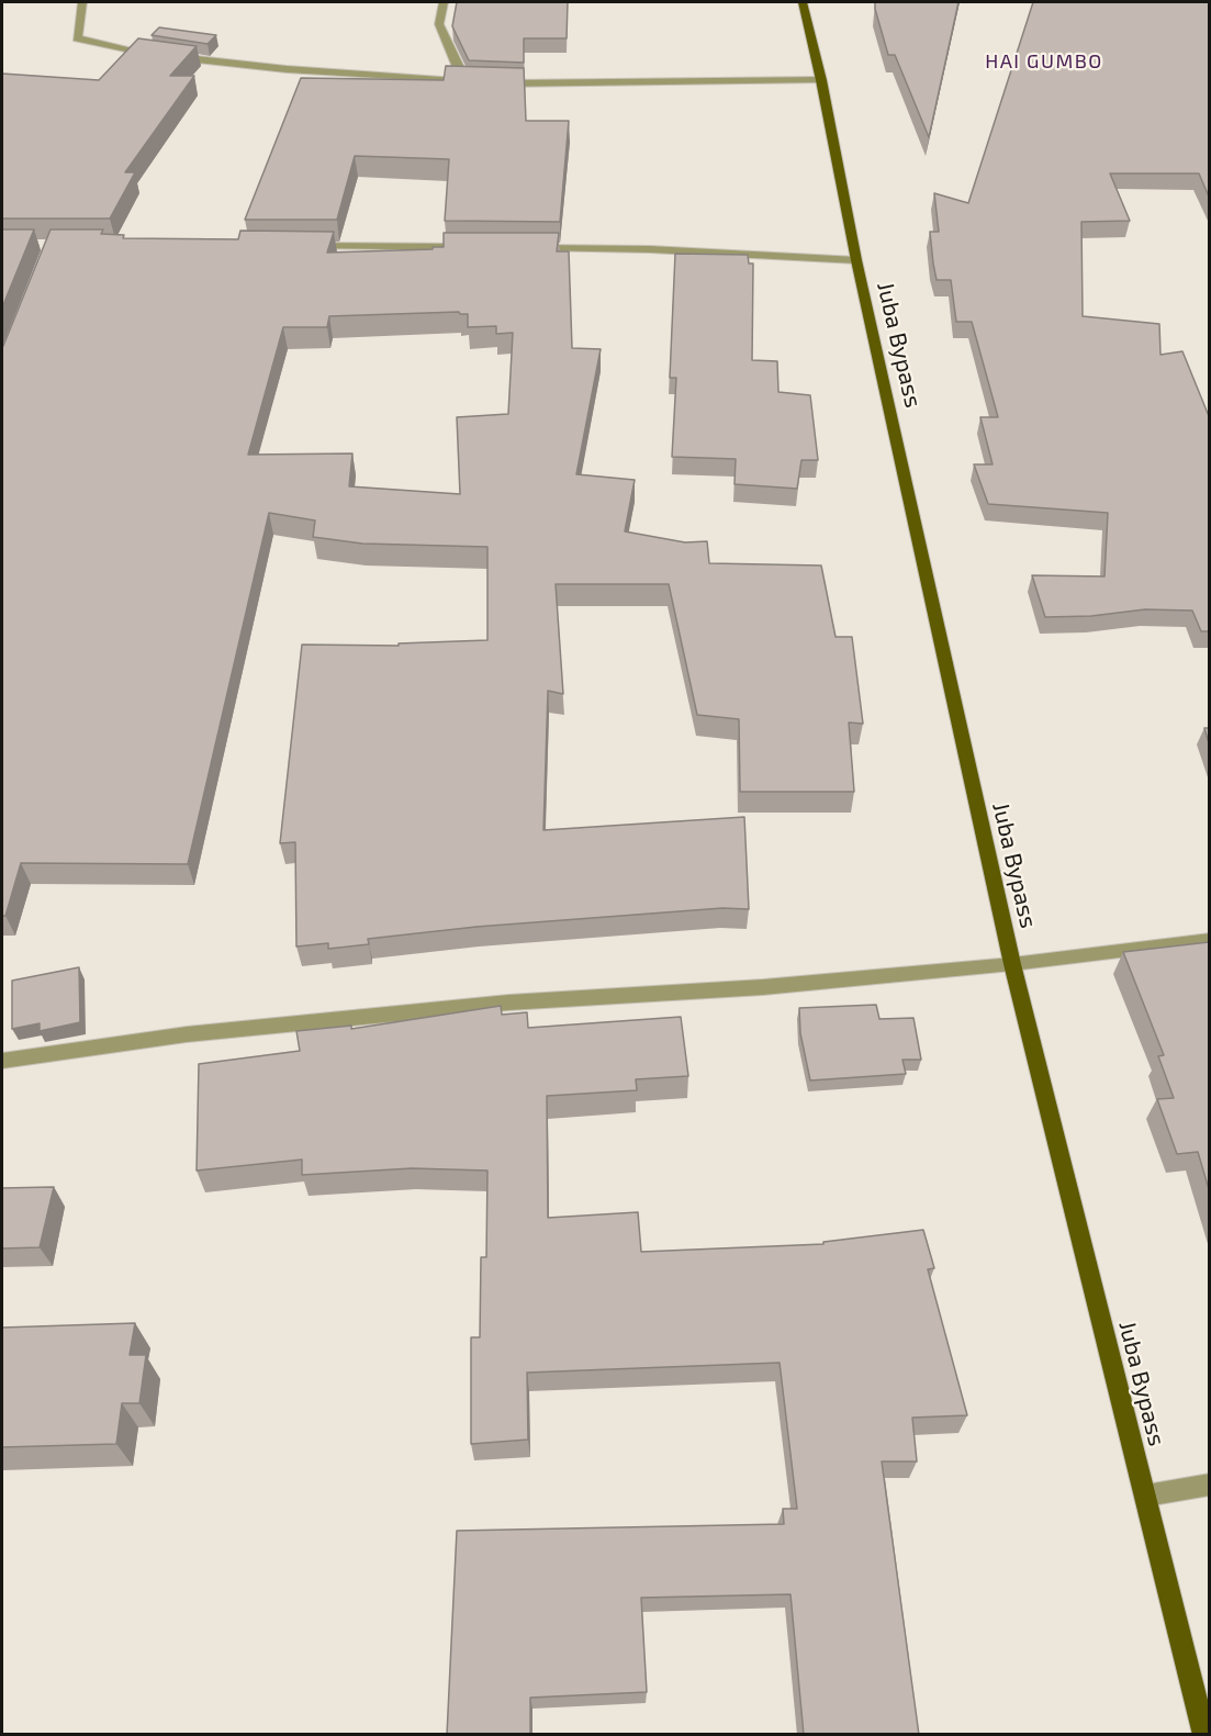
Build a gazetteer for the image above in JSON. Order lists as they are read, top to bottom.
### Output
{
  "streets": {
    "main road": ["Juba Bypass"]
  },
  "districts": ["HAI GUMBO"]
}
